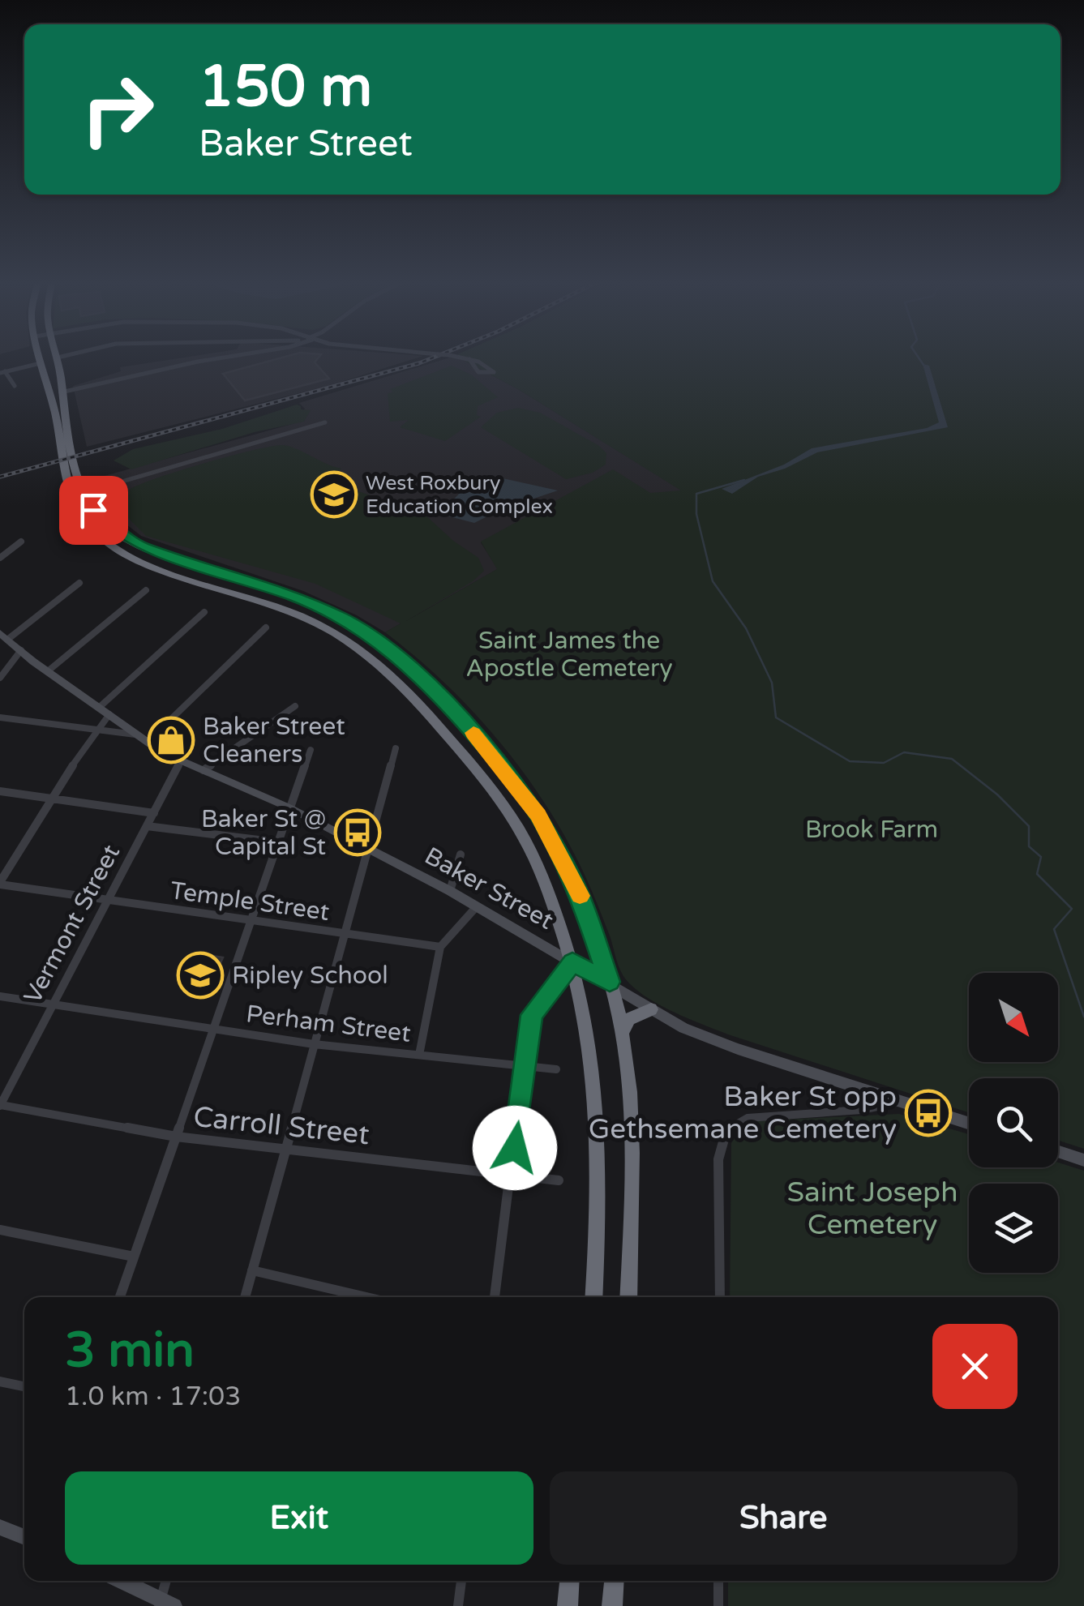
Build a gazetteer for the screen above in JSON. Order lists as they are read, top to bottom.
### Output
{
  "streets": {
    "street": [
      "Baker Street",
      "Temple Street",
      "Vermont Street",
      "Perham Street",
      "Carroll Street"
    ]
  },
  "crossings": [
    ["Baker Street", "Vermont Street"],
    ["Temple Street", "Vermont Street"],
    ["Vermont Street", "Perham Street"],
    ["Vermont Street", "Carroll Street"]
  ],
  "parks": ["Saint James the Apostle Cemetery", "Brook Farm", "Saint Joseph Cemetery"],
  "places": {
    "school or university": ["West Roxbury Education Complex", "Ripley School"],
    "shop": ["Baker Street Cleaners"],
    "bus stop": ["Baker St @ Capital St", "Baker St opp Gethsemane Cemetery"]
  },
  "north": "bottom right",
  "page": {
    "turn": ["150 m", "Baker Street"],
    "heading": ["3 min", "1.0 km · 17:03"],
    "buttons": ["Exit", "Share"]
  }
}
